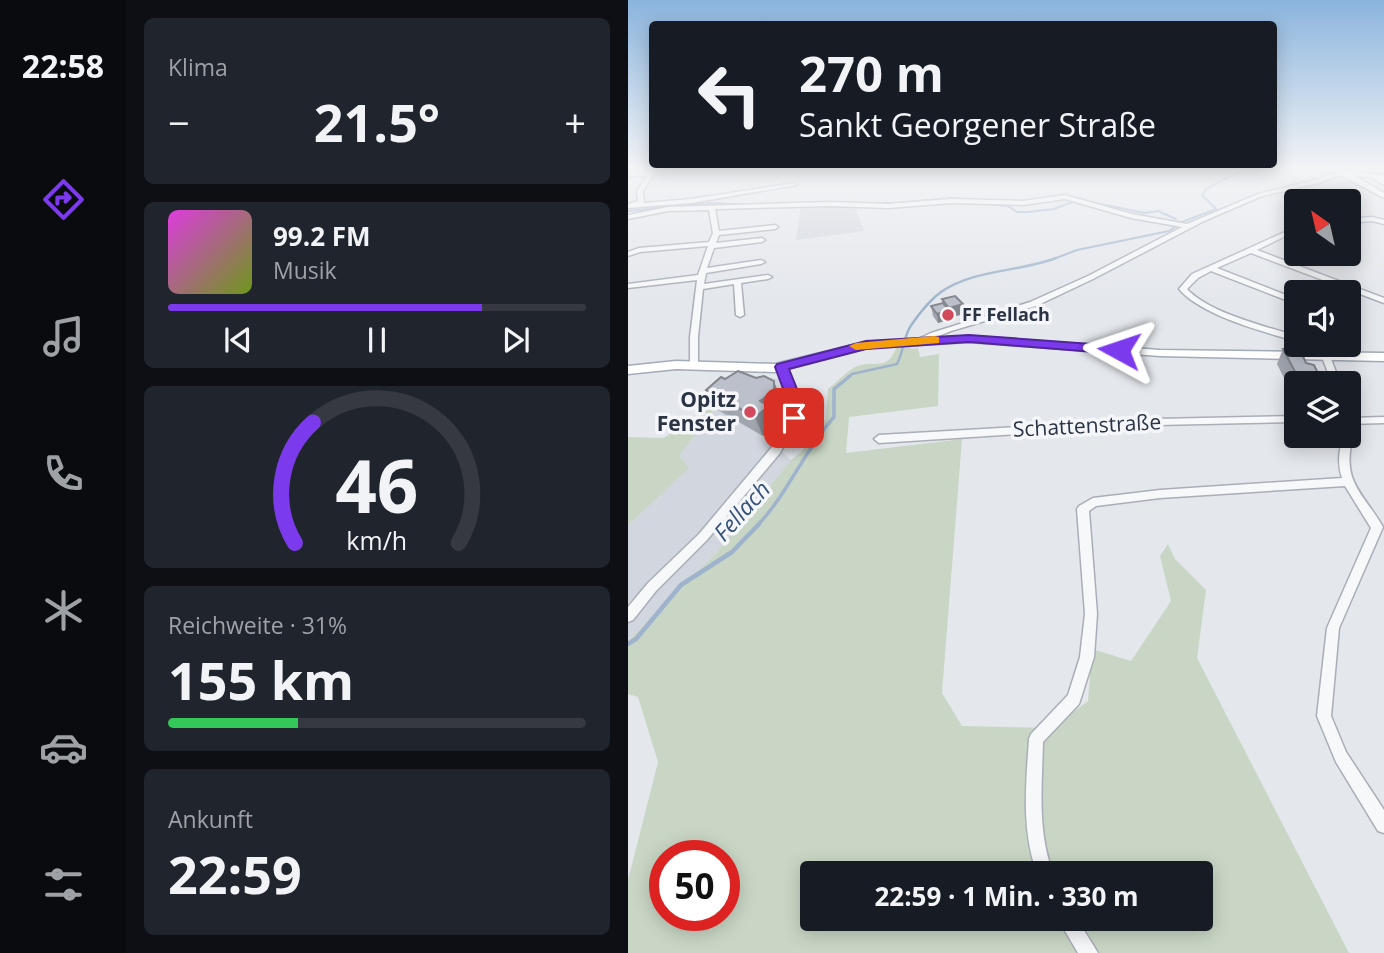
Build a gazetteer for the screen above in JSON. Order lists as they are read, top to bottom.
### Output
{
  "streets": {
    "street": ["Schattenstraße"]
  },
  "water": ["Fellach"],
  "places": ["FF Fellach", "Opitz Fenster"],
  "north": "top left",
  "page": {
    "tabs": "22:58",
    "tile": [
      "Klima",
      ["Reichweite · 31%", "155 km"],
      ["Ankunft", "22:59"]
    ],
    "turn": ["270 m", "Sankt Georgener Straße"],
    "heat": ["−", "21.5°", "+"],
    "song": ["99.2 FM", "Musik"],
    "limit": "50",
    "trip": "22:59 · 1 Min. · 330 m",
    "gauge": ["46", "km/h"]
  }
}
